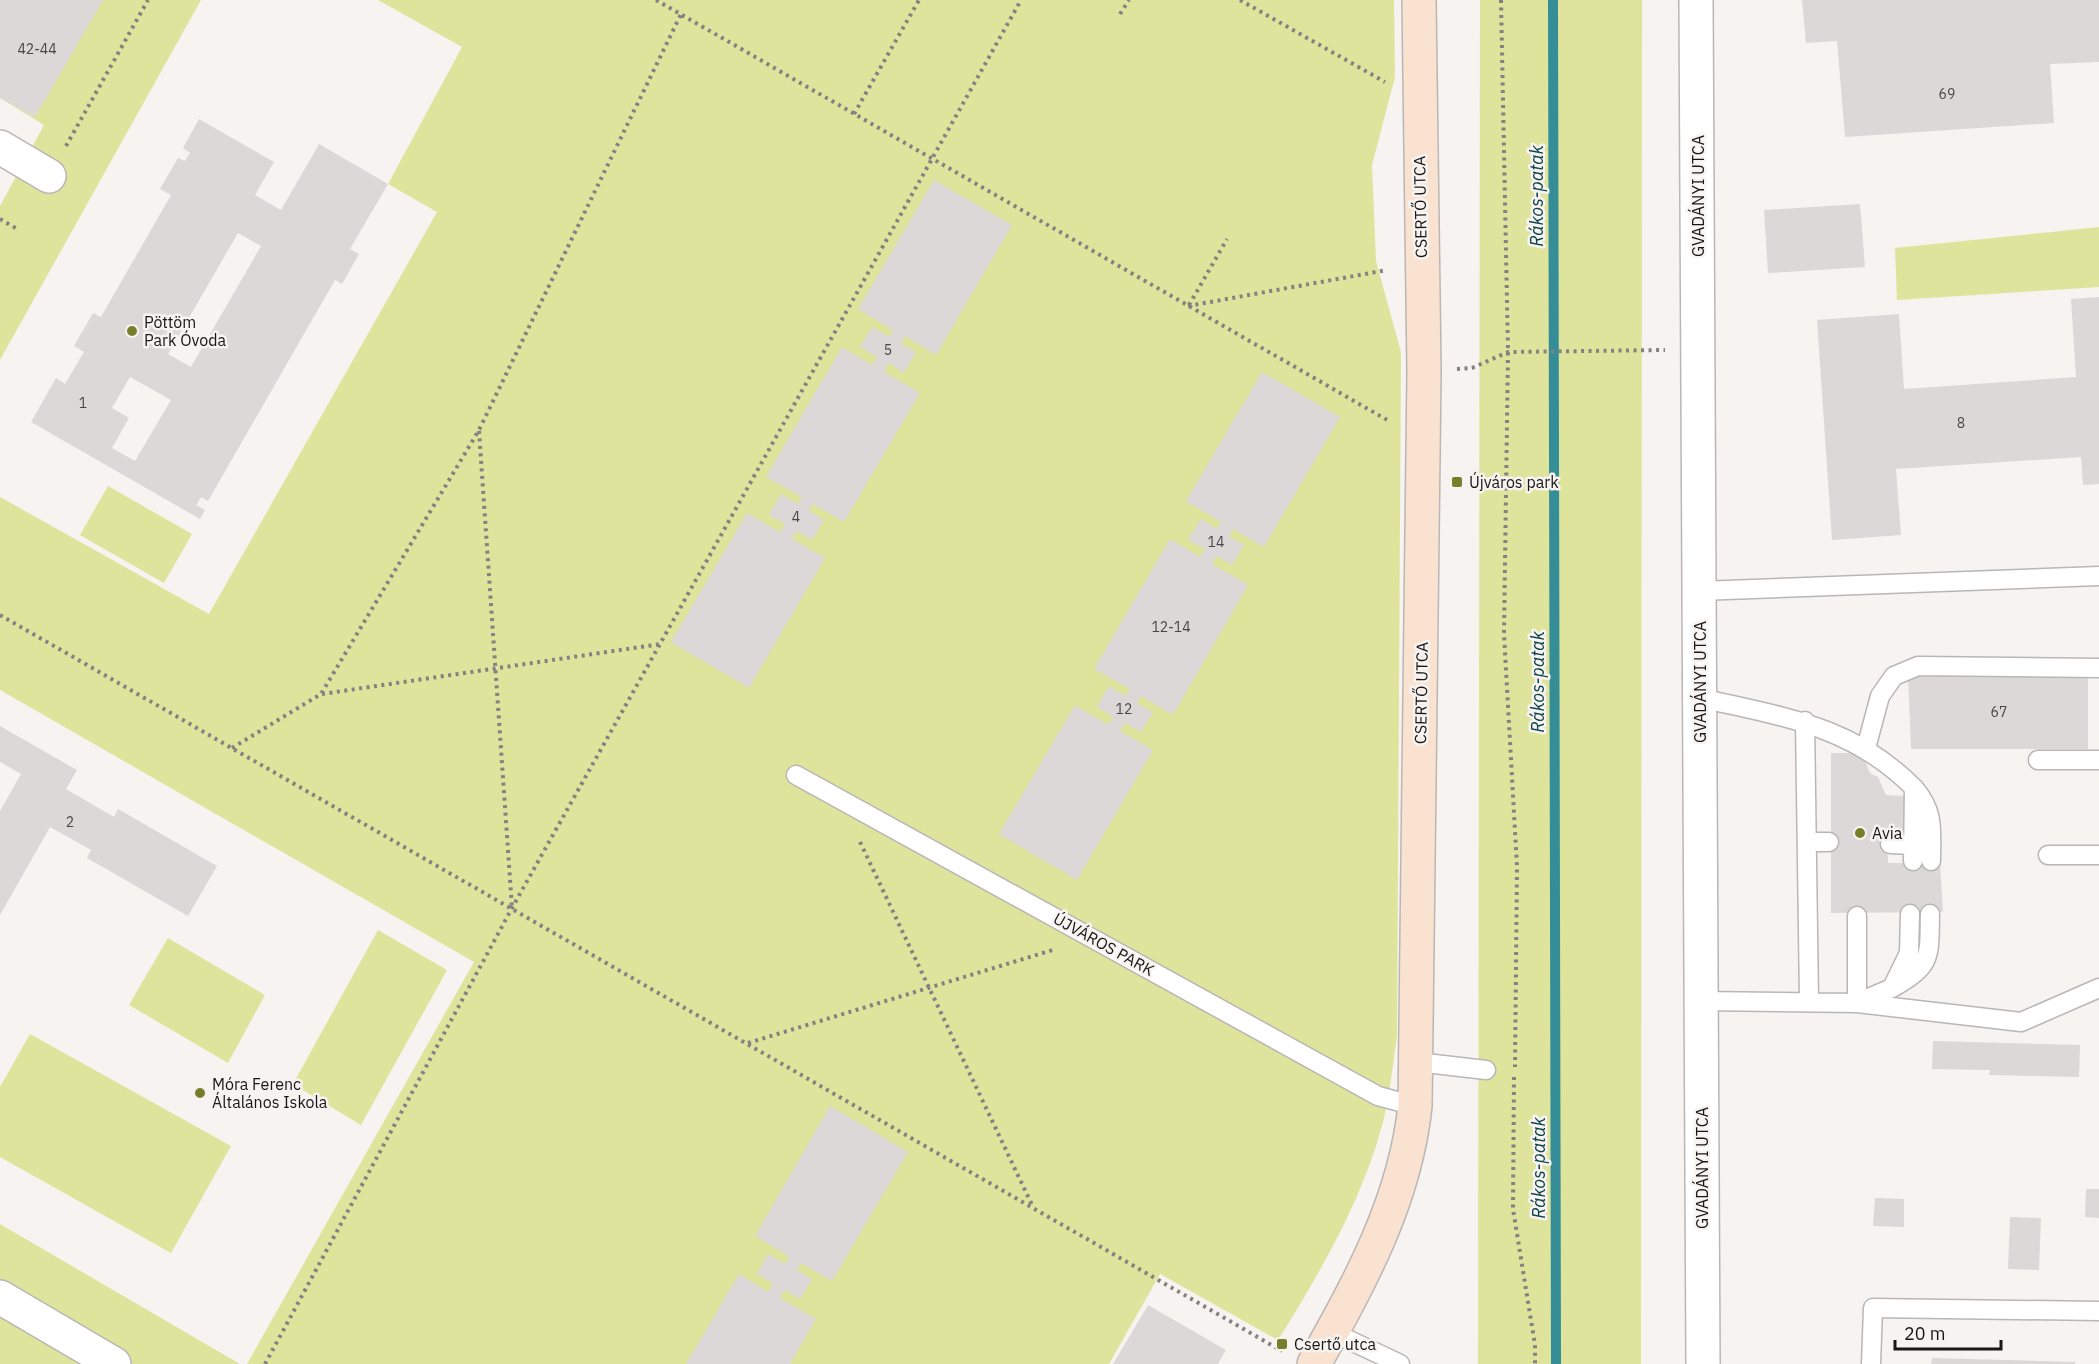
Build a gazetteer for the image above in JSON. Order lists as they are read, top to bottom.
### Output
{
  "streets": {
    "street": ["GVADÁNYI UTCA", "CSERTŐ UTCA"],
    "lane": ["ÚJVÁROS PARK"]
  },
  "crossings": [
    ["CSERTŐ UTCA", "ÚJVÁROS PARK"]
  ],
  "water": ["Rákos-patak"],
  "places": {
    "other": ["Pöttöm Park Óvoda", "Avia", "Móra Ferenc Általános Iskola"],
    "transit": ["Újváros park", "Csertő utca"]
  },
  "house_numbers": [
    "42-44",
    "69",
    "5",
    "1",
    "8",
    "4",
    "14",
    "12-14",
    "12",
    "67",
    "2"
  ],
  "scale_bar": "20 m"
}
